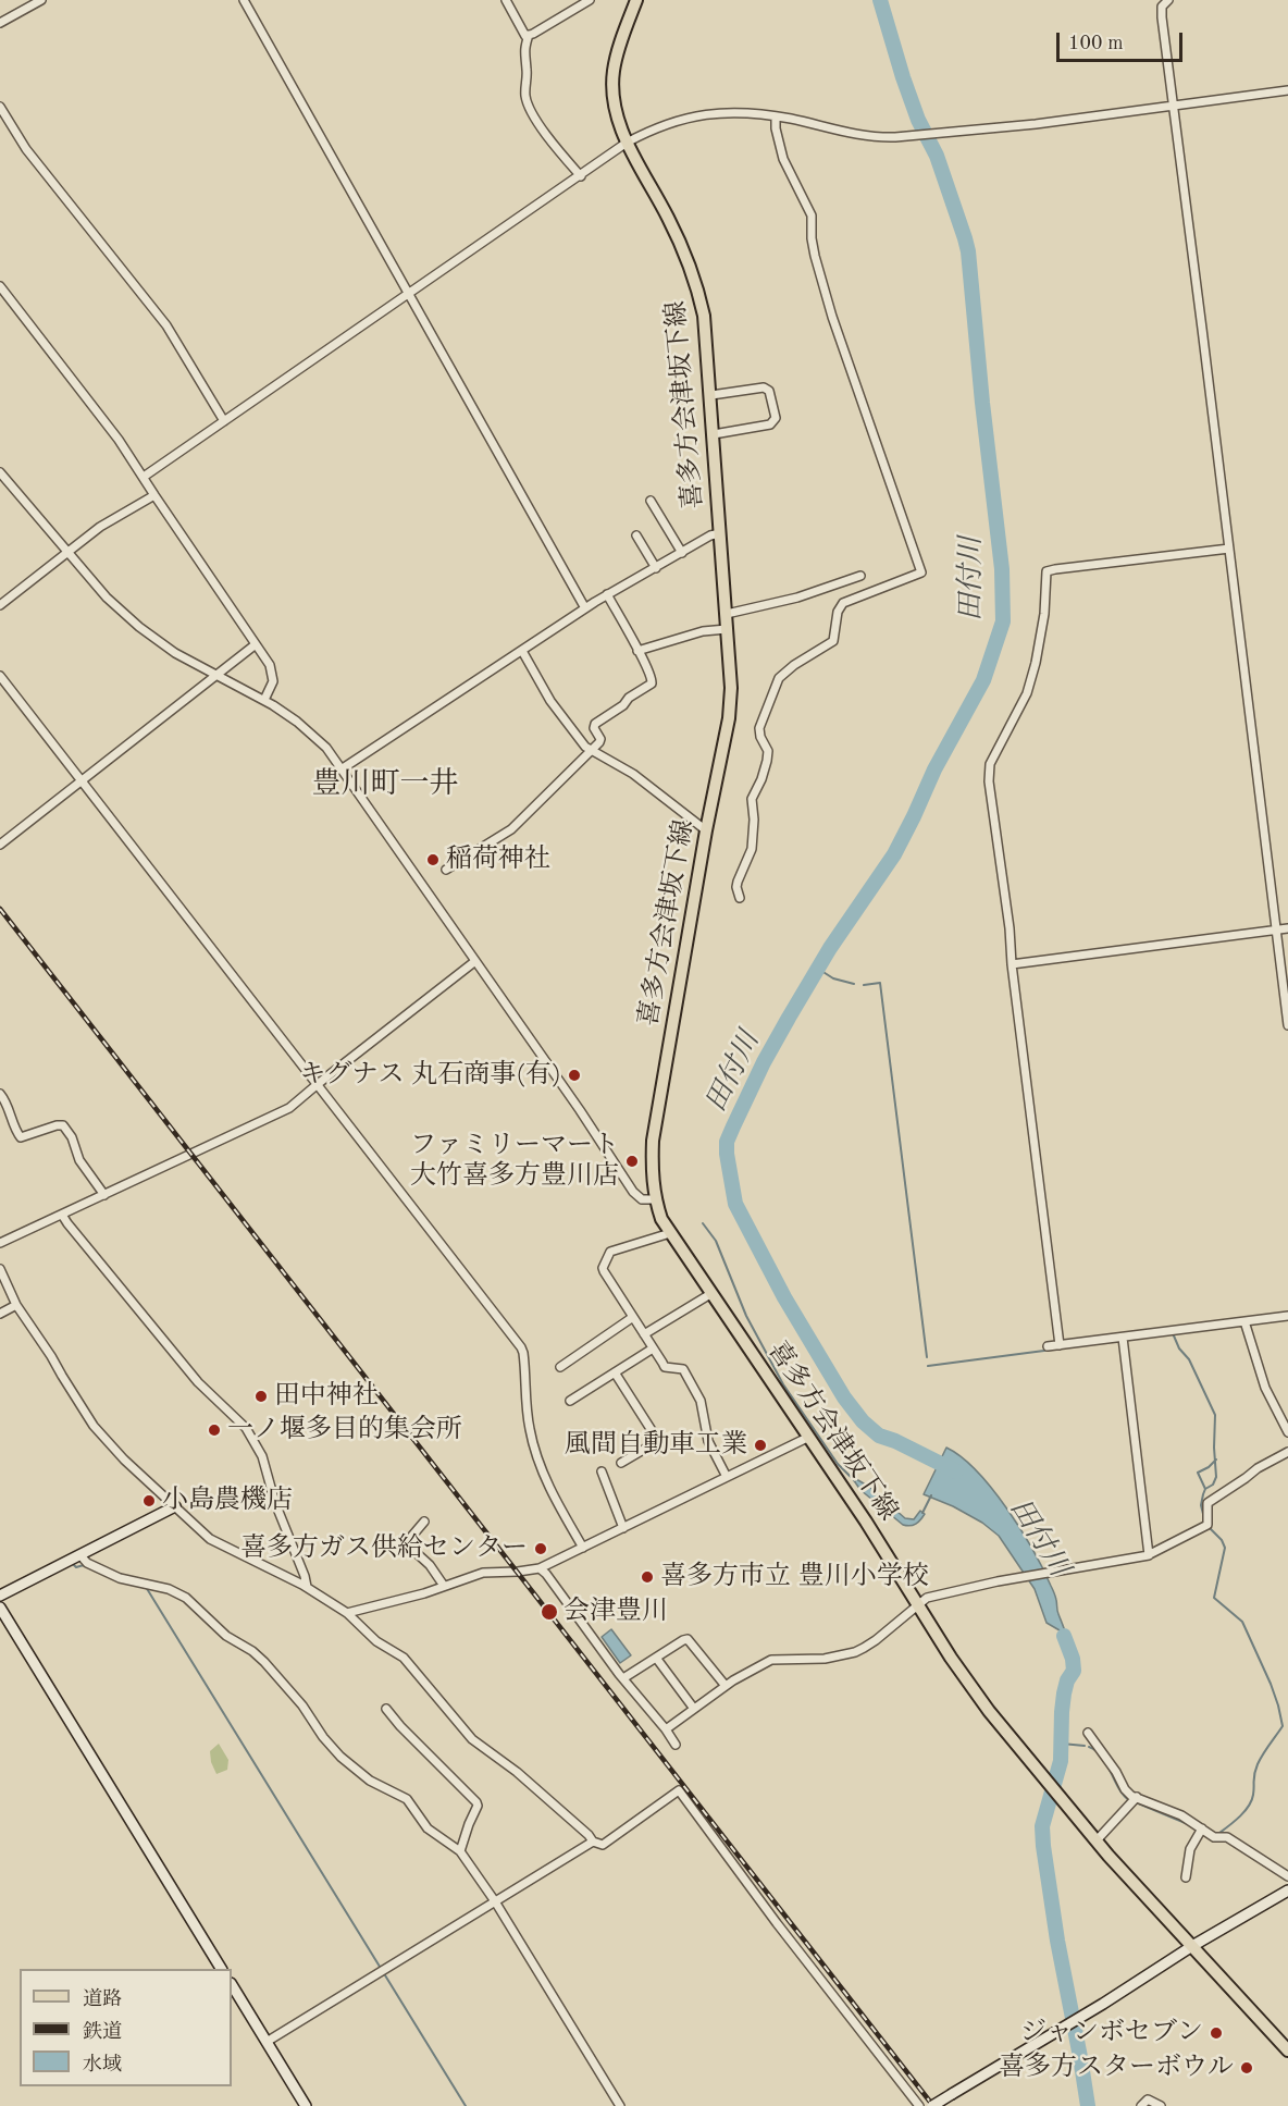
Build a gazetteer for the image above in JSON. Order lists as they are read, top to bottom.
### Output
{
  "streets": {
    "main road": ["喜多方会津坂下線"]
  },
  "districts": ["豊川町一井"],
  "water": ["田付川"],
  "places": [
    "稲荷神社",
    "キグナス 丸石商事(有)",
    "ファミリーマート 大竹喜多方豊川店",
    "田中神社",
    "一ノ堰多目的集会所",
    "風間自動車工業",
    "小島農機店",
    "喜多方ガス供給センター",
    "喜多方市立 豊川小学校",
    "会津豊川",
    "ジャンボセブン",
    "喜多方スターボウル"
  ],
  "legend": ["道路", "鉄道", "水域"],
  "scale_bar": "100 m"
}
